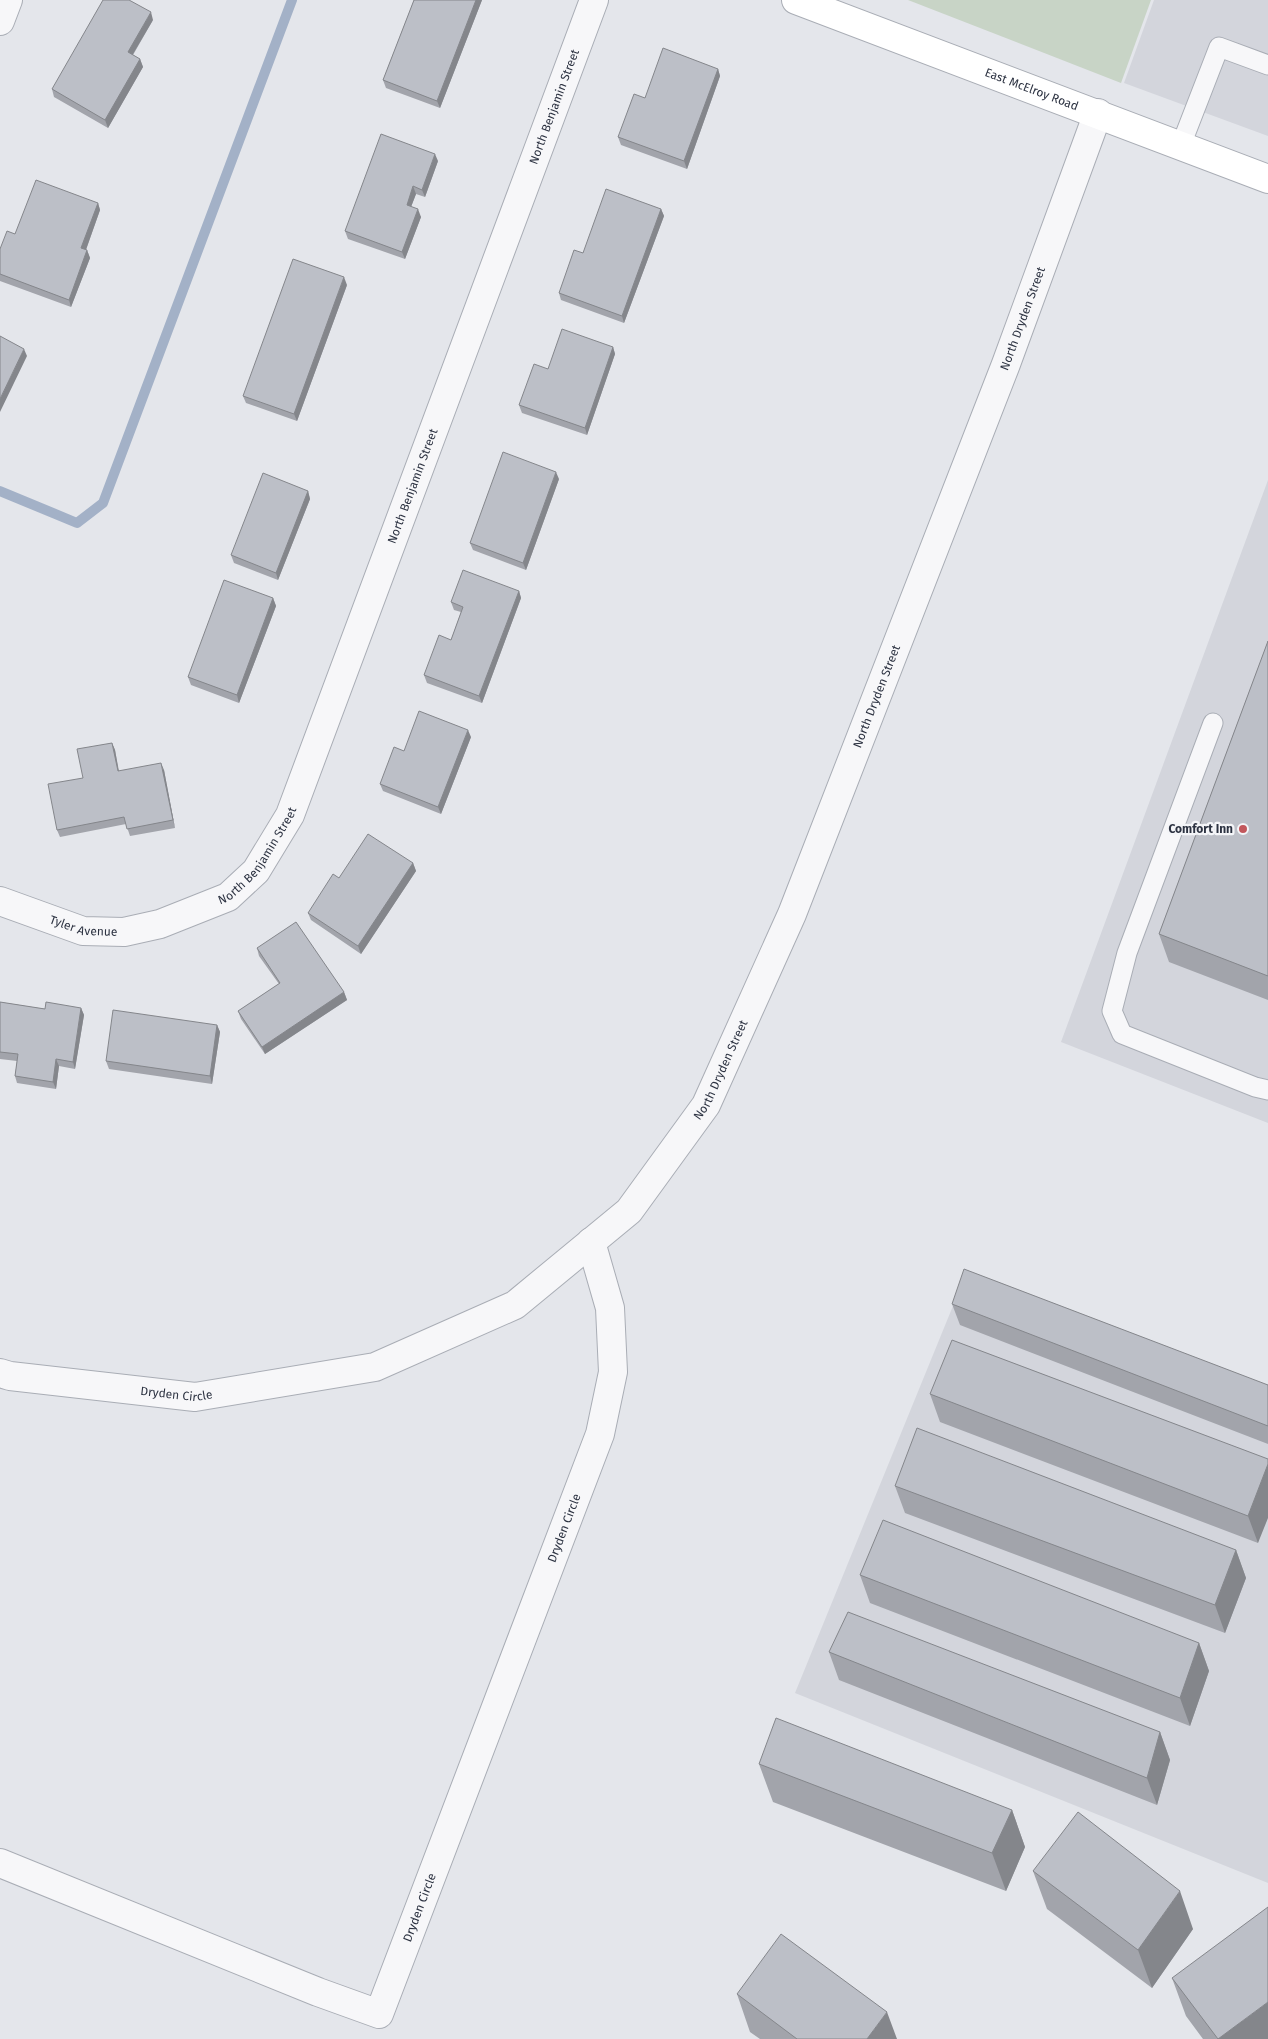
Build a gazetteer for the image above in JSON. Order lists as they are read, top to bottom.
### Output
{
  "streets": {
    "main road": ["East McElroy Road"],
    "street": [
      "North Benjamin Street",
      "North Dryden Street",
      "Tyler Avenue",
      "Dryden Circle"
    ]
  },
  "crossings": [
    ["East McElroy Road", "North Dryden Street"],
    ["North Benjamin Street", "Tyler Avenue"],
    ["North Dryden Street", "Dryden Circle"]
  ],
  "places": ["Comfort Inn"]
}
